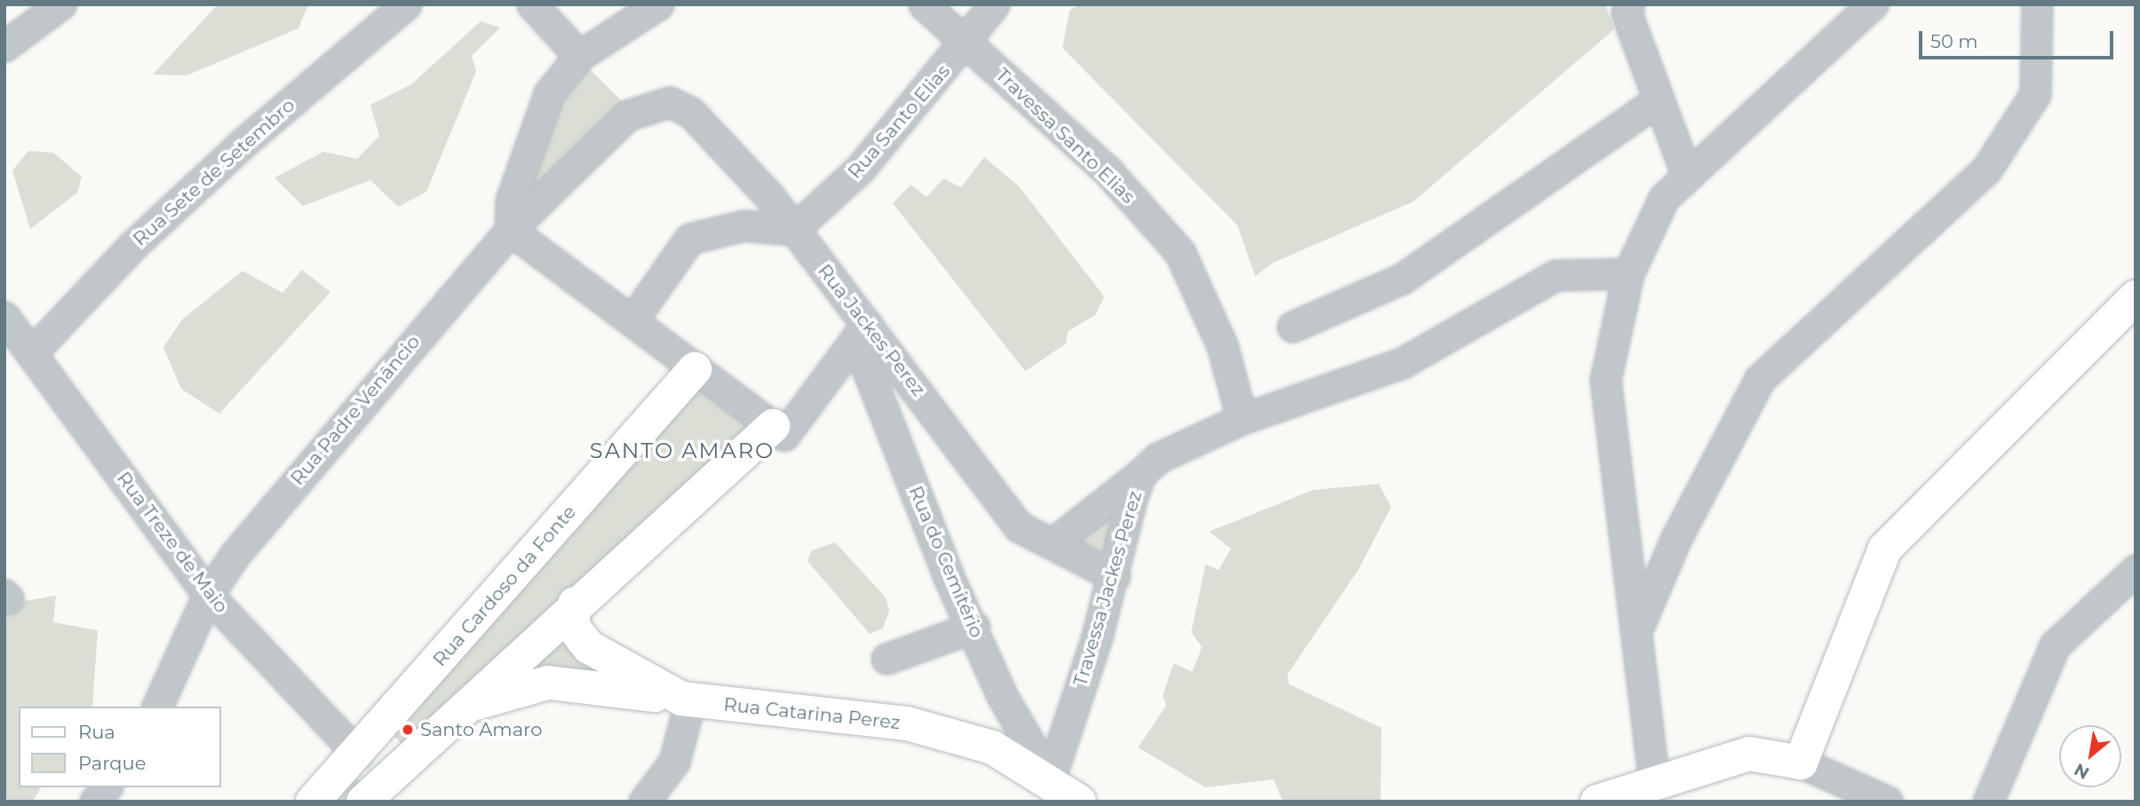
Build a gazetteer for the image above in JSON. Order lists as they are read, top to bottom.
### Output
{
  "streets": {
    "street": [
      "Rua Santo Elias",
      "Travessa Santo Elias",
      "Rua Sete de Setembro",
      "Rua Jackes Perez",
      "Rua Padre Venâncio",
      "Rua Treze de Maio",
      "Rua do Cemitério",
      "Rua Cardoso da Fonte",
      "Travessa Jackes Perez",
      "Rua Catarina Perez"
    ]
  },
  "crossings": [
    ["Rua Santo Elias", "Travessa Santo Elias"],
    ["Rua Santo Elias", "Rua Jackes Perez"],
    ["Travessa Santo Elias", "Travessa Jackes Perez"],
    ["Rua Sete de Setembro", "Rua Treze de Maio"],
    ["Rua Jackes Perez", "Rua Padre Venâncio"],
    ["Rua Jackes Perez", "Rua do Cemitério"],
    ["Rua Jackes Perez", "Travessa Jackes Perez"],
    ["Rua Padre Venâncio", "Rua Treze de Maio"],
    ["Rua Treze de Maio", "Rua Cardoso da Fonte"],
    ["Rua do Cemitério", "Travessa Jackes Perez"],
    ["Rua do Cemitério", "Rua Catarina Perez"],
    ["Travessa Jackes Perez", "Rua Catarina Perez"]
  ],
  "districts": ["SANTO AMARO"],
  "places": ["Santo Amaro"],
  "legend": ["Rua", "Parque"],
  "scale_bar": "50 m",
  "north": "bottom left"
}
